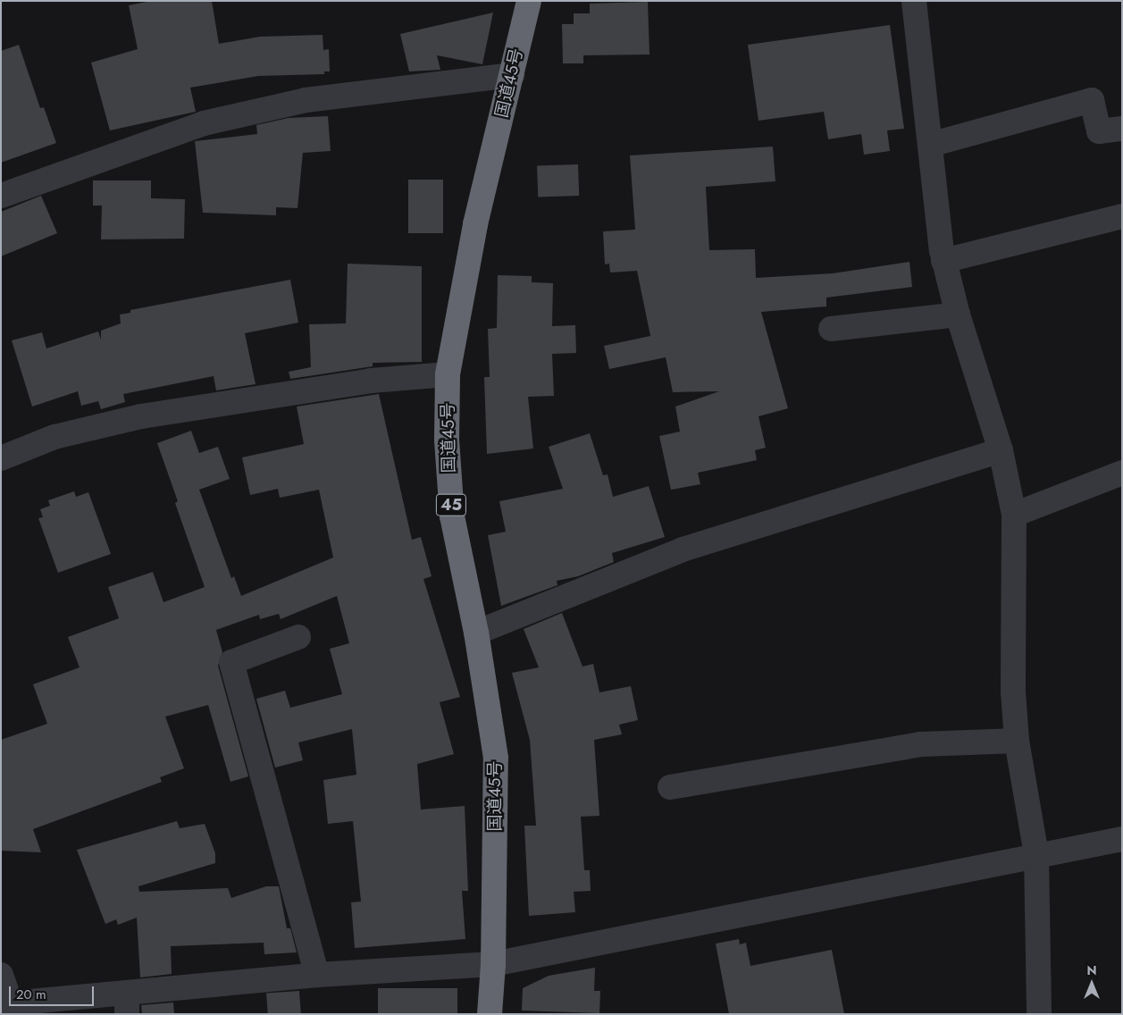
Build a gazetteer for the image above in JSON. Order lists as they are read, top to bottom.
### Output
{
  "streets": {
    "highway": ["国道45号", "45"]
  },
  "scale_bar": "20 m",
  "north": "top"
}
